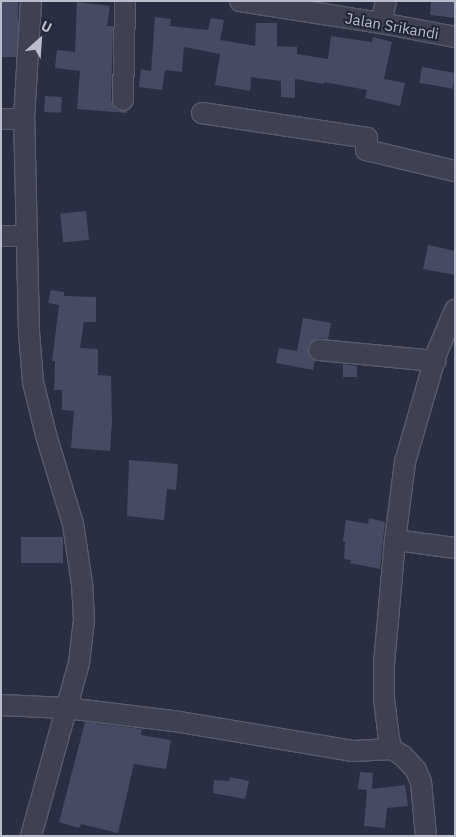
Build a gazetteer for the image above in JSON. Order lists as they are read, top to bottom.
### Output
{
  "streets": {
    "street": ["Jalan Srikandi"]
  },
  "north": "top right"
}
